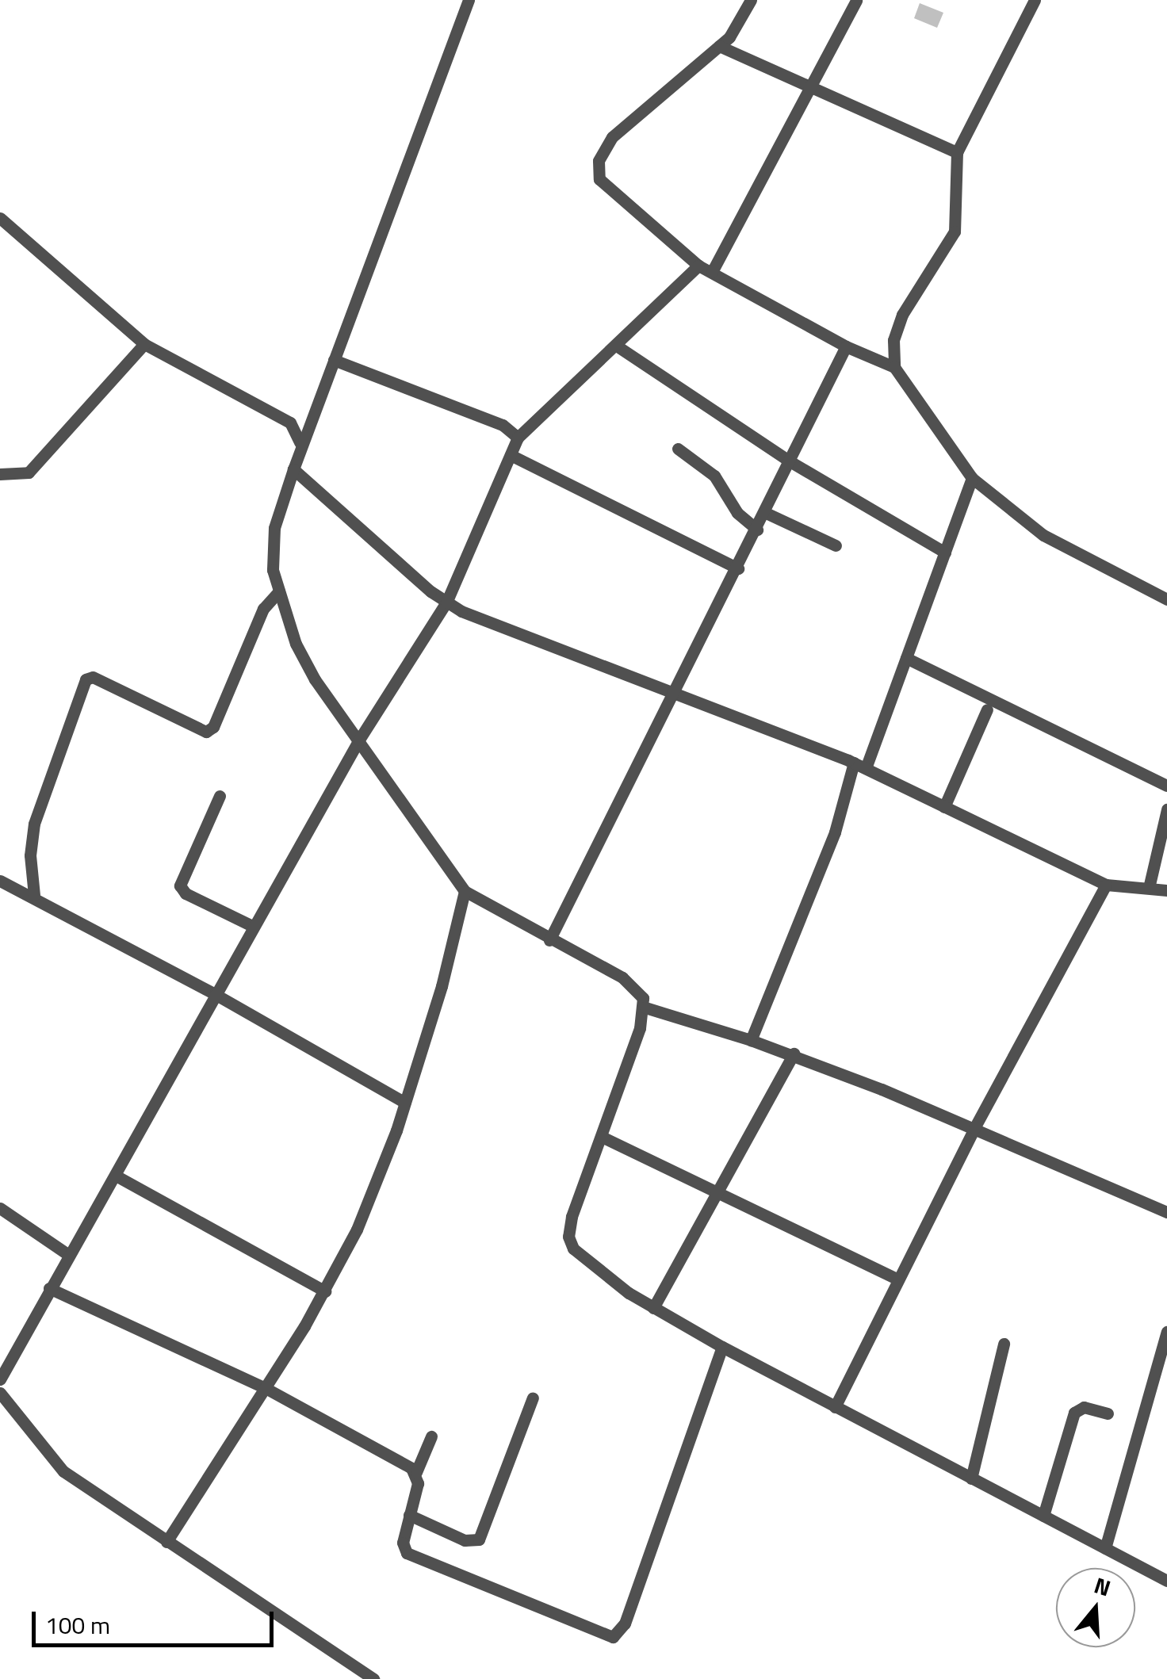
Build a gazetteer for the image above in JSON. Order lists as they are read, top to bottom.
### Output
{
  "scale_bar": "100 m",
  "north": "top"
}
